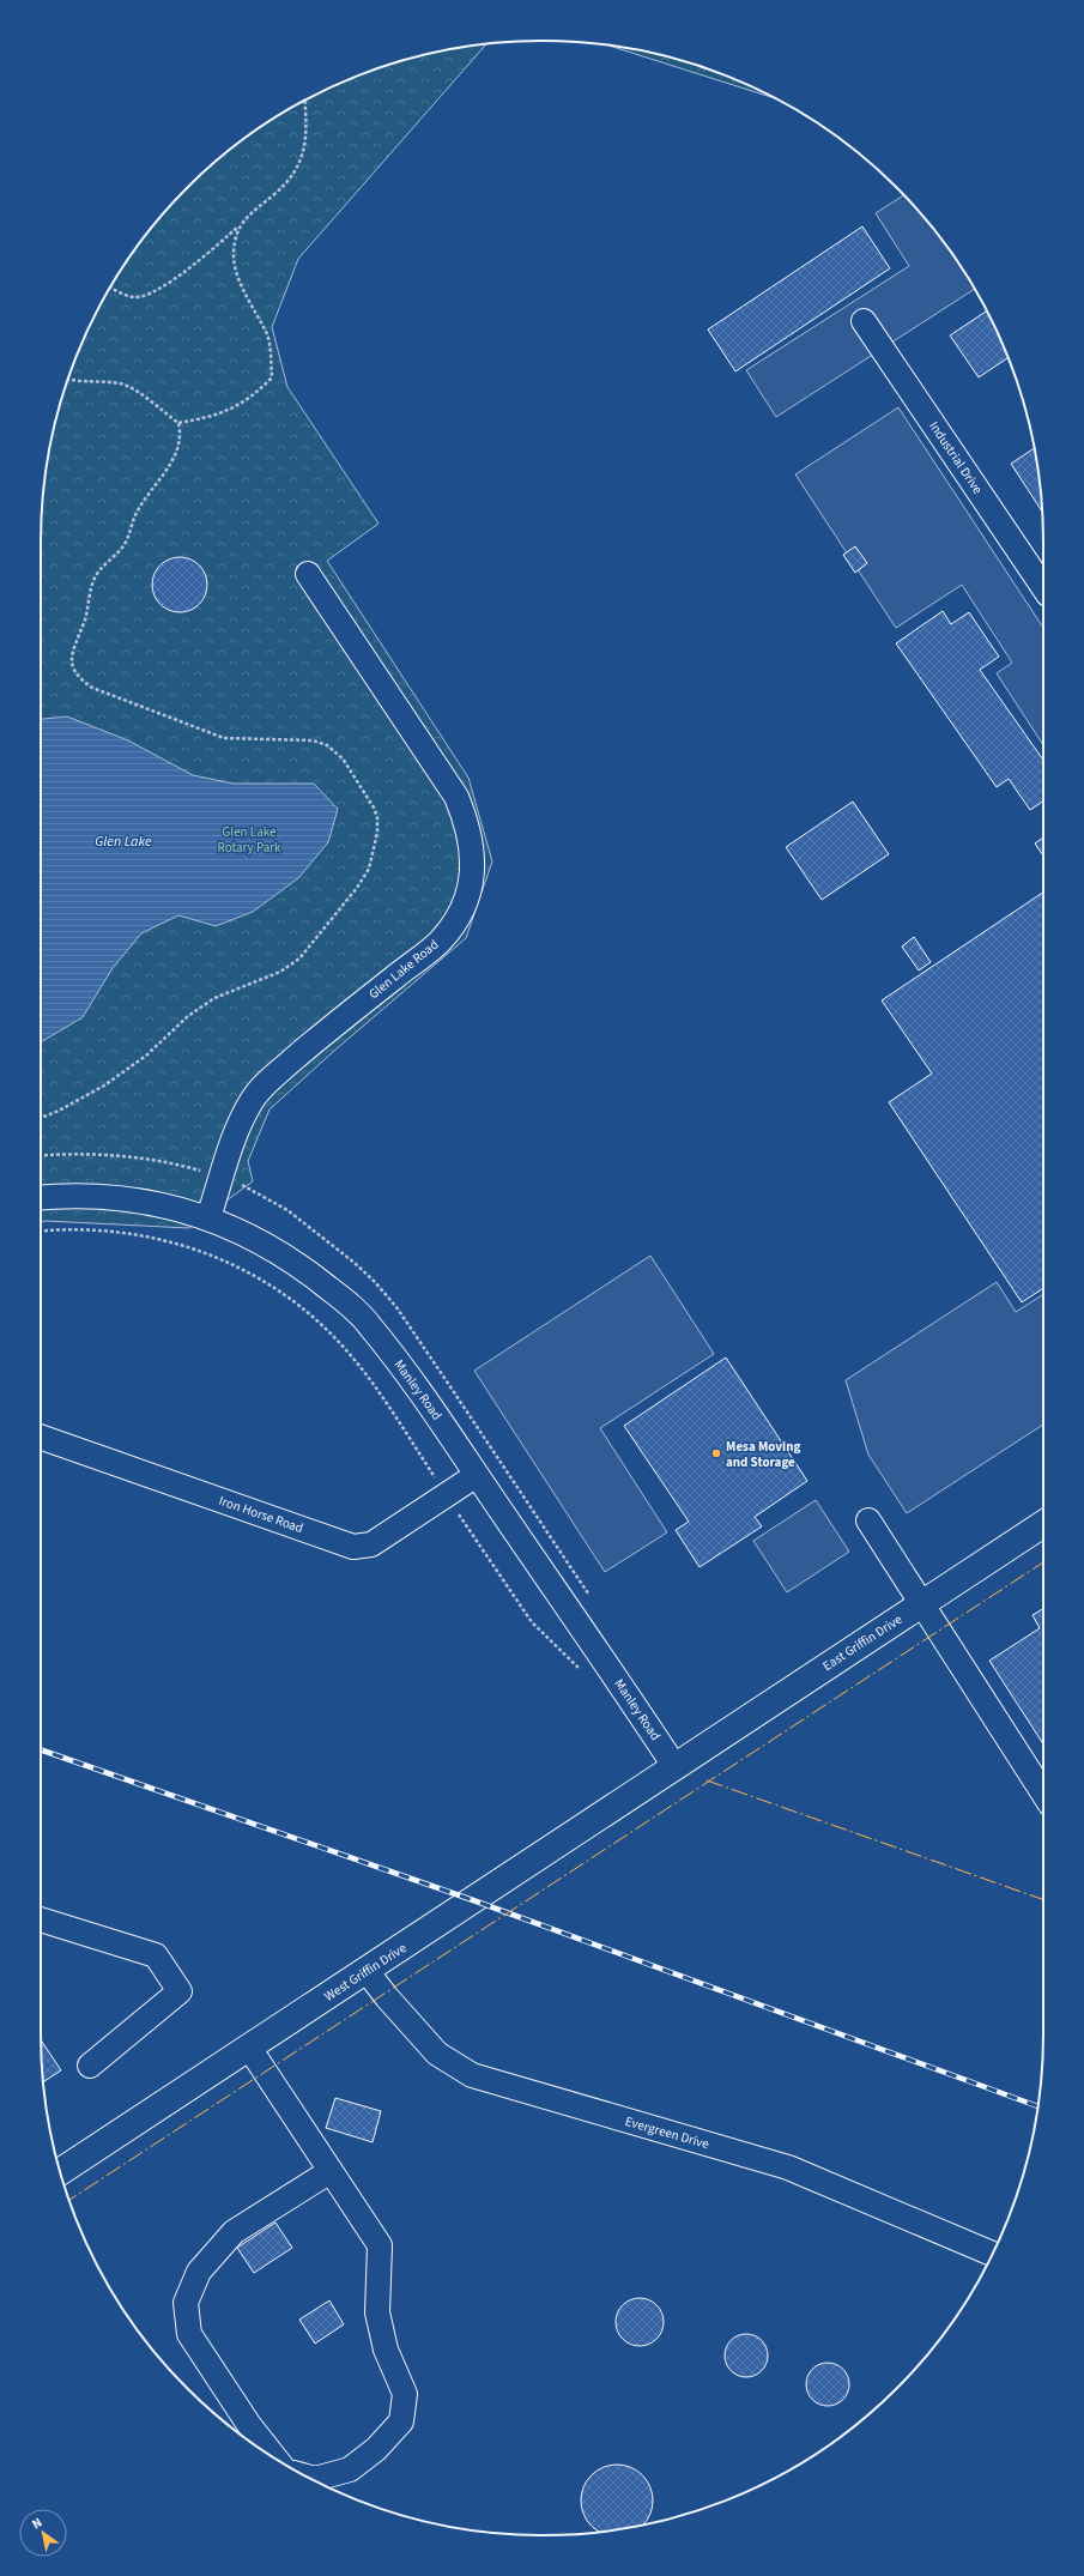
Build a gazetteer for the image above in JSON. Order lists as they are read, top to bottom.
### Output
{
  "streets": {
    "main road": ["East Griffin Drive", "West Griffin Drive"],
    "street": [
      "Industrial Drive",
      "Glen Lake Road",
      "Manley Road",
      "Iron Horse Road",
      "Evergreen Drive"
    ]
  },
  "crossings": [
    ["Glen Lake Road", "Manley Road"],
    ["Manley Road", "Iron Horse Road"],
    ["Manley Road", "East Griffin Drive"],
    ["Manley Road", "West Griffin Drive"],
    ["East Griffin Drive", "West Griffin Drive"],
    ["West Griffin Drive", "Evergreen Drive"]
  ],
  "water": ["Glen Lake"],
  "parks": ["Glen Lake Rotary Park"],
  "places": ["Mesa Moving and Storage"],
  "north": "top left"
}
